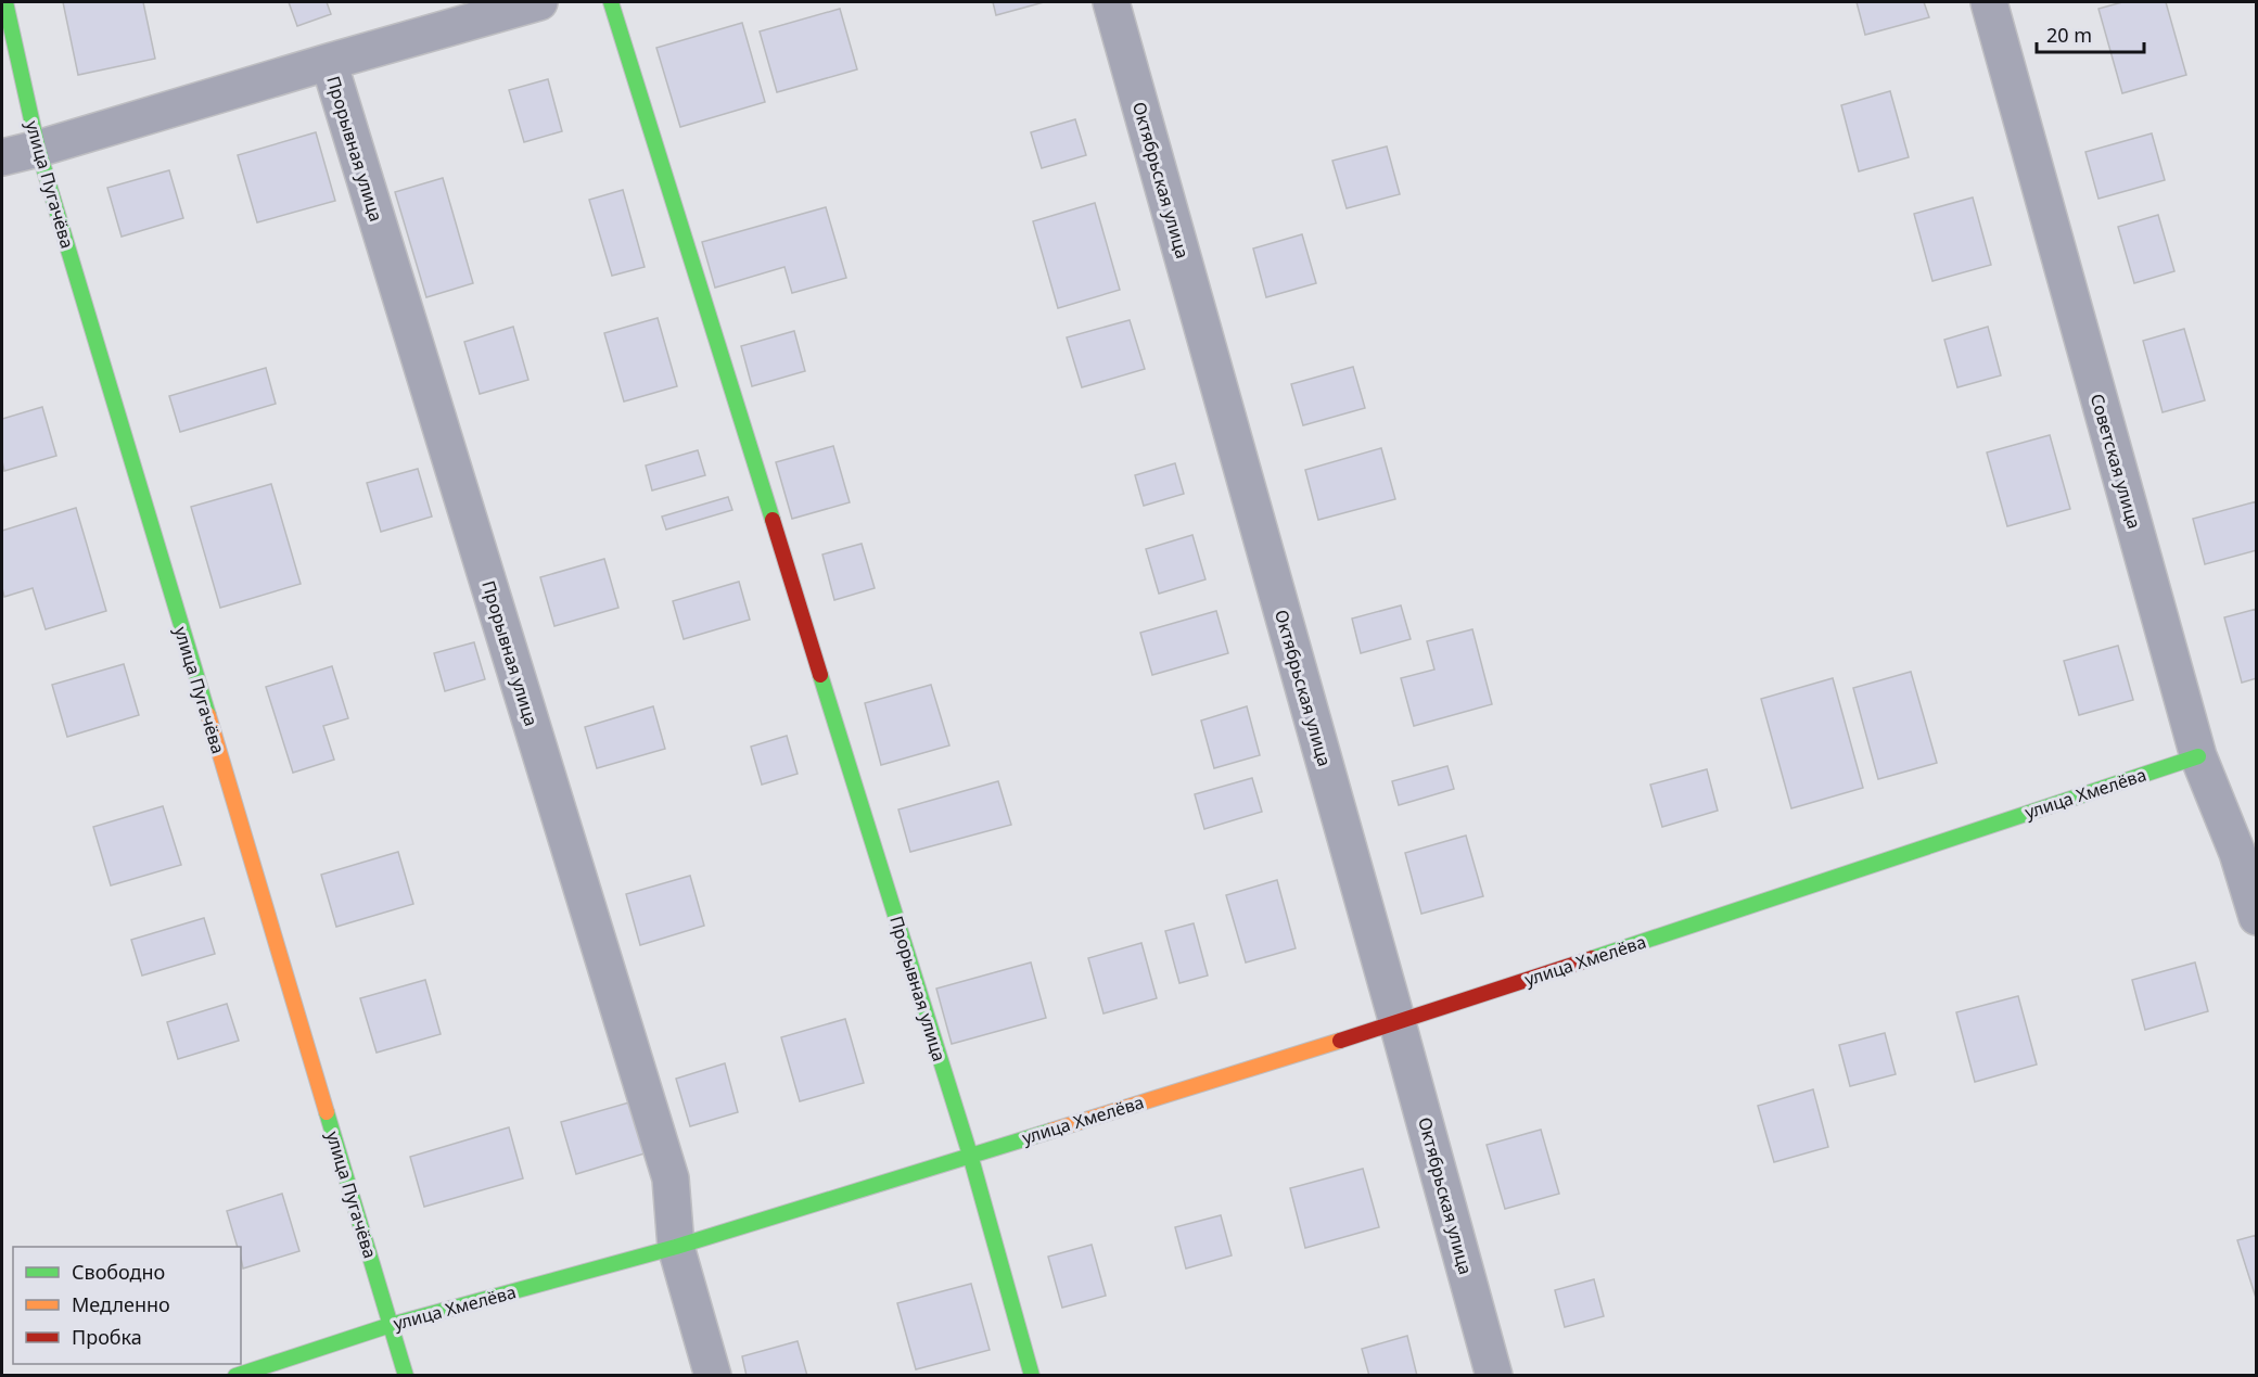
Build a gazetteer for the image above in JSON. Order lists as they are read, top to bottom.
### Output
{
  "streets": {
    "street": [
      "Прорывная улица",
      "Октябрьская улица",
      "улица Пугачёва",
      "Советская улица",
      "улица Хмелёва"
    ]
  },
  "crossings": [
    ["Прорывная улица", "улица Пугачёва"],
    ["Прорывная улица", "улица Хмелёва"],
    ["Октябрьская улица", "улица Хмелёва"],
    ["улица Пугачёва", "улица Хмелёва"],
    ["Советская улица", "улица Хмелёва"]
  ],
  "legend": ["Свободно", "Медленно", "Пробка"],
  "scale_bar": "20 m"
}
